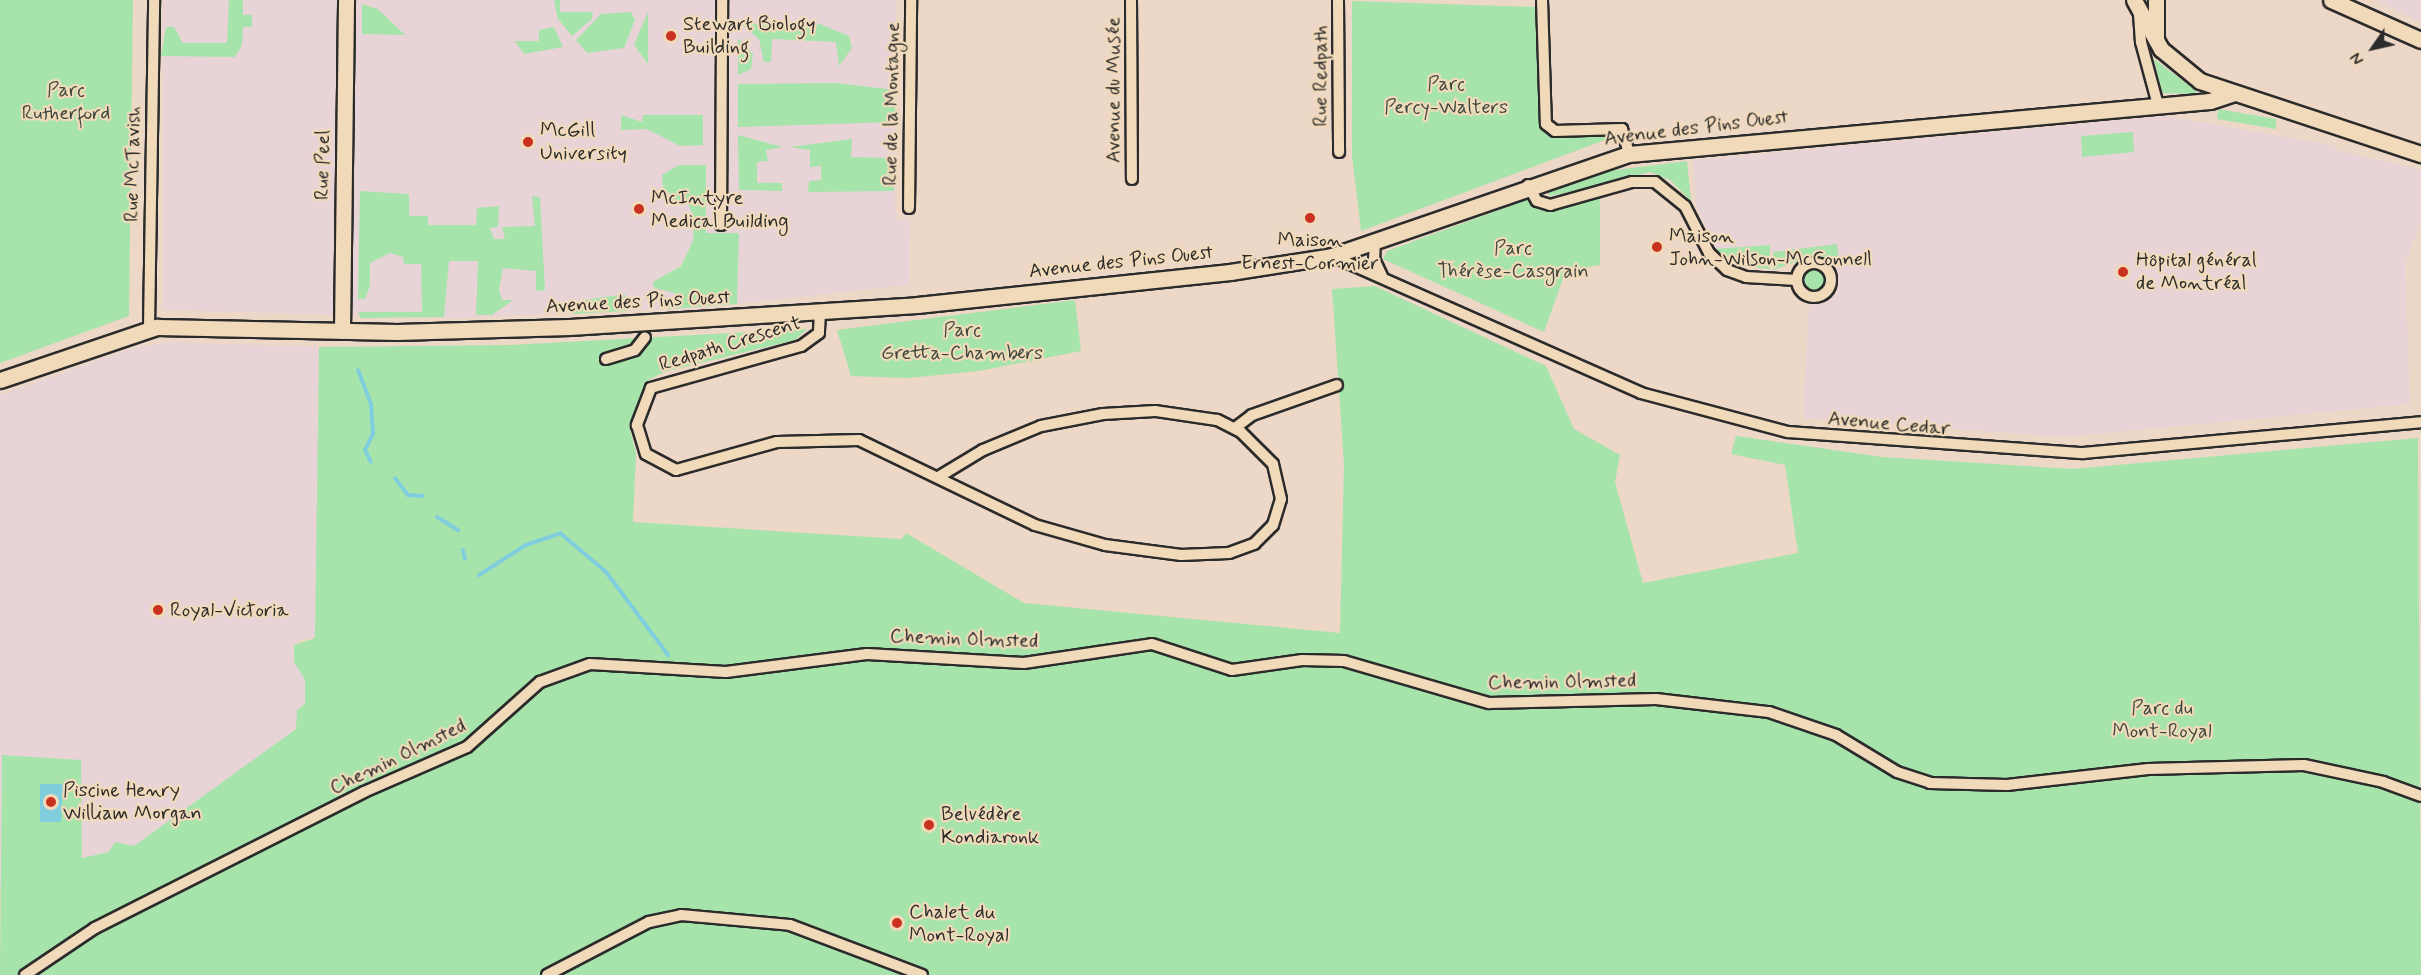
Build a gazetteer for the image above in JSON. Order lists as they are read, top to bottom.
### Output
{
  "streets": {
    "main road": ["Avenue des Pins Ouest", "Rue Peel"],
    "street": [
      "Rue Redpath",
      "Avenue du Musée",
      "Rue de la Montagne",
      "Rue McTavish",
      "Redpath Crescent",
      "Avenue Cedar",
      "Chemin Olmsted"
    ]
  },
  "crossings": [
    ["Avenue des Pins Ouest", "Rue McTavish"],
    ["Avenue des Pins Ouest", "Rue Peel"],
    ["Avenue des Pins Ouest", "Redpath Crescent"],
    ["Avenue des Pins Ouest", "Avenue Cedar"]
  ],
  "parks": [
    "Parc Percy-Walters",
    "Parc Rutherford",
    "Parc Thérèse-Casgrain",
    "Parc Gretta-Chambers",
    "Parc du Mont-Royal"
  ],
  "places": [
    "Stewart Biology Building",
    "McGill University",
    "McIntyre Medical Building",
    "Maison Ernest-Cormier",
    "Maison John-Wilson-McConnell",
    "Hôpital général de Montréal",
    "Royal-Victoria",
    "Piscine Henry William Morgan",
    "Belvédère Kondiaronk",
    "Chalet du Mont-Royal"
  ],
  "north": "bottom left"
}
